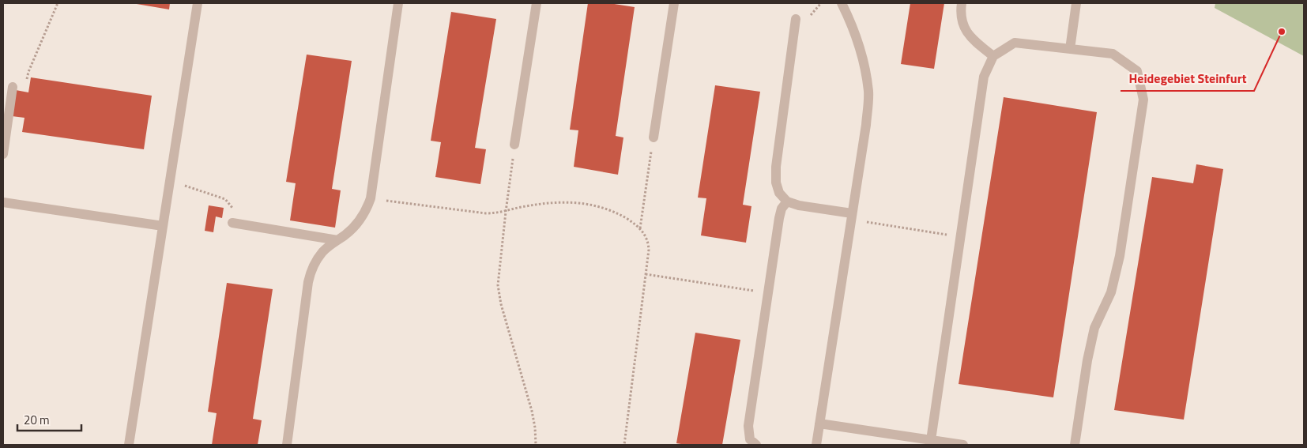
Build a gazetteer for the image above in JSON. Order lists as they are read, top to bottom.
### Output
{
  "places": ["Heidegebiet Steinfurt"],
  "scale_bar": "20 m"
}
